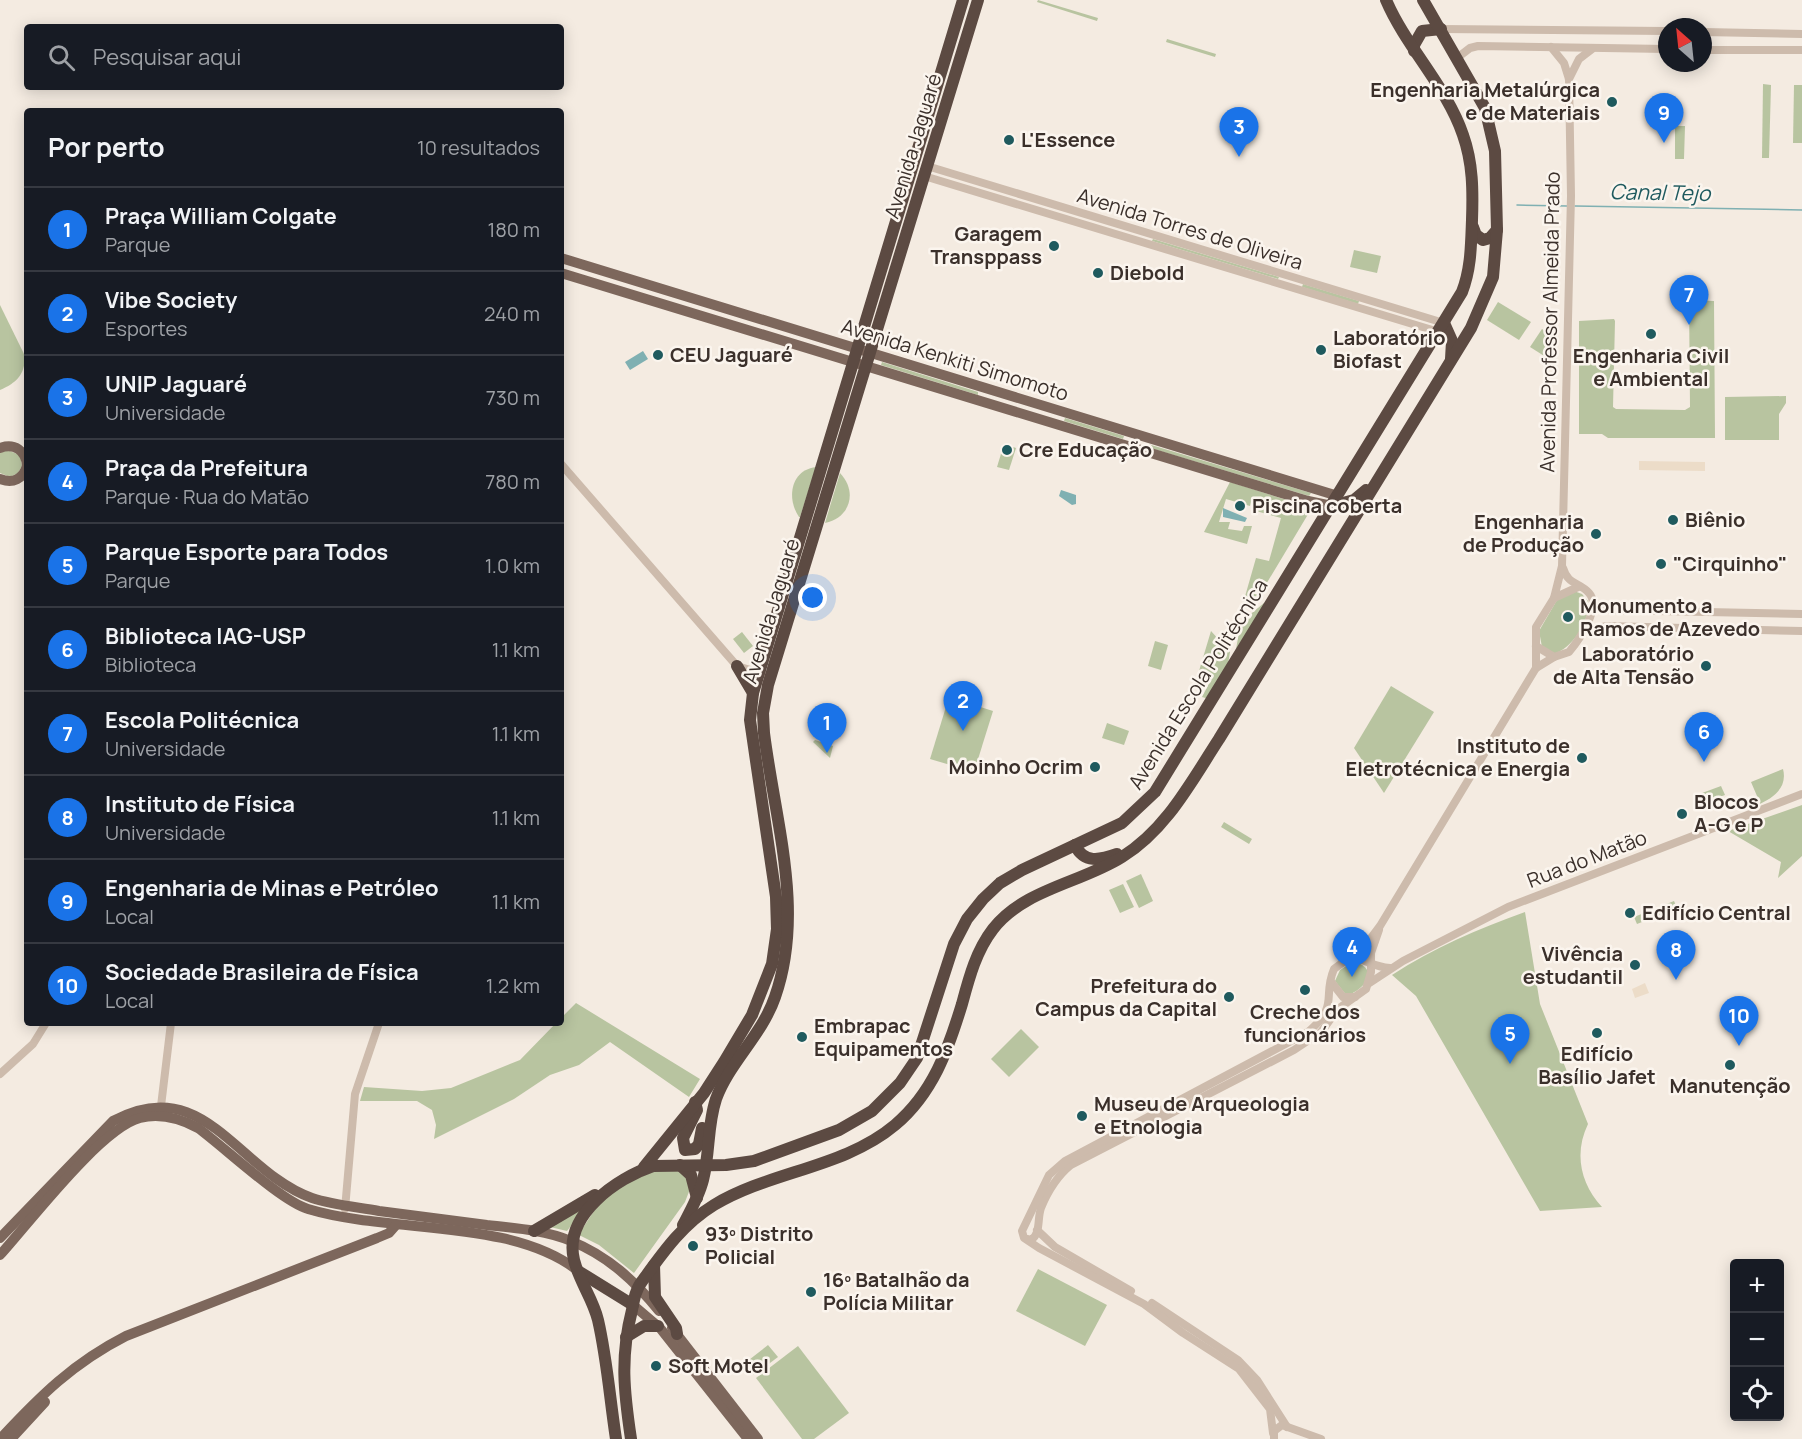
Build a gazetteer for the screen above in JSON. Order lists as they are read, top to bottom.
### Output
{
  "streets": {
    "highway": ["Avenida Jaguaré", "Avenida Escola Politécnica"],
    "main road": ["Avenida Kenkiti Simomoto"],
    "street": ["Avenida Torres de Oliveira", "Avenida Professor Almeida Prado", "Rua do Matão"]
  },
  "crossings": [
    ["Avenida Jaguaré", "Avenida Torres de Oliveira"],
    ["Avenida Jaguaré", "Avenida Kenkiti Simomoto"],
    ["Avenida Jaguaré", "Avenida Escola Politécnica"],
    ["Avenida Torres de Oliveira", "Avenida Escola Politécnica"],
    ["Avenida Kenkiti Simomoto", "Avenida Escola Politécnica"]
  ],
  "water": ["Canal Tejo"],
  "places": [
    "Engenharia Metalúrgica e de Materiais",
    "L'Essence",
    "Garagem Transppass",
    "Diebold",
    "Engenharia Civil e Ambiental",
    "Laboratório Biofast",
    "CEU Jaguaré",
    "Cre Educação",
    "Piscina coberta",
    "Biênio",
    "Engenharia de Produção",
    "\"Cirquinho\"",
    "Monumento a Ramos de Azevedo",
    "Laboratório de Alta Tensão",
    "Instituto de Eletrotécnica e Energia",
    "Moinho Ocrim",
    "Blocos A-G e P",
    "Edifício Central",
    "Vivência estudantil",
    "Creche dos funcionários",
    "Prefeitura do Campus da Capital",
    "Edifício Basílio Jafet",
    "Embrapac Equipamentos",
    "Manutenção",
    "Museu de Arqueologia e Etnologia",
    "93º Distrito Policial",
    "16º Batalhão da Polícia Militar",
    "Soft Motel"
  ],
  "north": "top left",
  "page": {
    "search": "Pesquisar aqui",
    "pins": [
      "9",
      "3",
      "7",
      "2",
      "1",
      "6",
      "4",
      "8",
      "10",
      "5"
    ],
    "heading": ["Por perto", "10 resultados"],
    "list": [
      {
        "mark": "1",
        "name": "Praça William Colgate",
        "note": "Parque",
        "value": "180 m"
      },
      {
        "mark": "2",
        "name": "Vibe Society",
        "note": "Esportes",
        "value": "240 m"
      },
      {
        "mark": "3",
        "name": "UNIP Jaguaré",
        "note": "Universidade",
        "value": "730 m"
      },
      {
        "mark": "4",
        "name": "Praça da Prefeitura",
        "note": "Parque · Rua do Matão",
        "value": "780 m"
      },
      {
        "mark": "5",
        "name": "Parque Esporte para Todos",
        "note": "Parque",
        "value": "1.0 km"
      },
      {
        "mark": "6",
        "name": "Biblioteca IAG-USP",
        "note": "Biblioteca",
        "value": "1.1 km"
      },
      {
        "mark": "7",
        "name": "Escola Politécnica",
        "note": "Universidade",
        "value": "1.1 km"
      },
      {
        "mark": "8",
        "name": "Instituto de Física",
        "note": "Universidade",
        "value": "1.1 km"
      },
      {
        "mark": "9",
        "name": "Engenharia de Minas e Petróleo",
        "note": "Local",
        "value": "1.1 km"
      },
      {
        "mark": "10",
        "name": "Sociedade Brasileira de Física",
        "note": "Local",
        "value": "1.2 km"
      }
    ],
    "map_buttons": ["+", "−"]
  }
}
